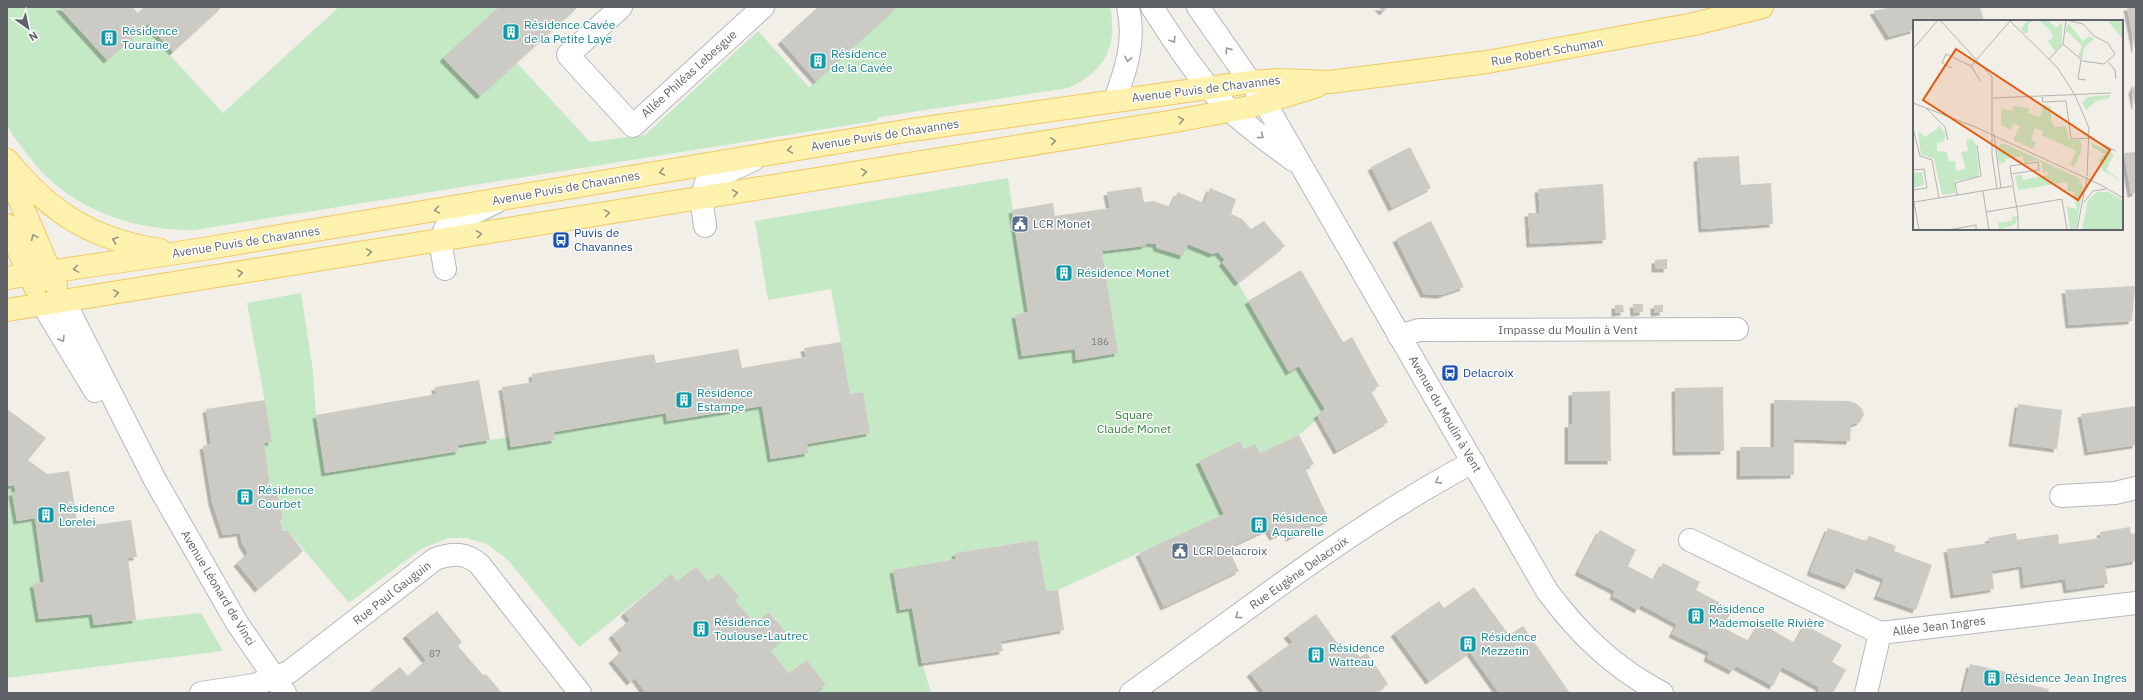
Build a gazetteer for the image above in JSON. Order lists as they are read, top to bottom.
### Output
{
  "streets": {
    "main road": ["Rue Robert Schuman", "Avenue Puvis de Chavannes"],
    "street": [
      "Allée Philéas Lebesgue",
      "Impasse du Moulin à Vent",
      "Avenue du Moulin à Vent",
      "Rue Eugène Delacroix",
      "Avenue Léonard de Vinci",
      "Rue Paul Gauguin",
      "Allée Jean Ingres"
    ]
  },
  "crossings": [
    ["Rue Robert Schuman", "Avenue Puvis de Chavannes"],
    ["Avenue Puvis de Chavannes", "Avenue du Moulin à Vent"],
    ["Avenue Puvis de Chavannes", "Avenue Léonard de Vinci"],
    ["Impasse du Moulin à Vent", "Avenue du Moulin à Vent"],
    ["Avenue du Moulin à Vent", "Rue Eugène Delacroix"],
    ["Avenue Léonard de Vinci", "Rue Paul Gauguin"]
  ],
  "one_way": ["Rue Eugène Delacroix"],
  "parks": ["Square Claude Monet"],
  "places": {
    "building": [
      "Résidence Cavée de la Petite Laye",
      "Résidence Touraine",
      "Résidence de la Cavée",
      "Résidence Monet",
      "Résidence Estampe",
      "Résidence Courbet",
      "Résidence Lorelei",
      "Résidence Aquarelle",
      "Résidence Mademoiselle Rivière",
      "Résidence Toulouse-Lautrec",
      "Résidence Mezzetin",
      "Résidence Watteau",
      "Résidence Jean Ingres"
    ],
    "public building": ["LCR Monet", "LCR Delacroix"],
    "bus stop": ["Puvis de Chavannes", "Delacroix"]
  },
  "house_numbers": ["186", "87"],
  "north": "bottom right"
}
